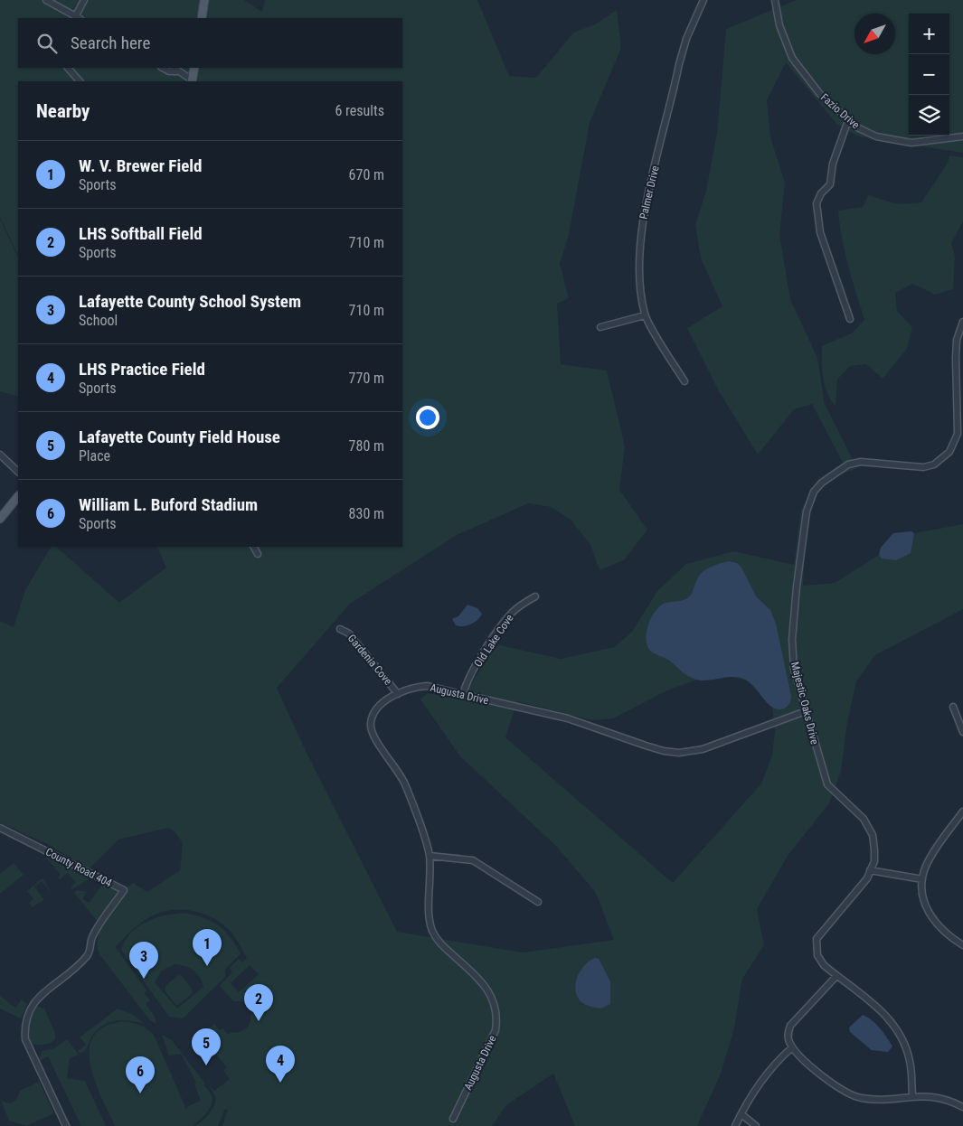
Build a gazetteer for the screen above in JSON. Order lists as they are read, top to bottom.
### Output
{
  "streets": {
    "street": [
      "Fazio Drive",
      "Palmer Drive",
      "Old Lake Cove",
      "Gardenia Cove",
      "Augusta Drive",
      "Majestic Oaks Drive",
      "County Road 404"
    ]
  },
  "crossings": [
    ["Old Lake Cove", "Augusta Drive"],
    ["Gardenia Cove", "Augusta Drive"],
    ["Augusta Drive", "Majestic Oaks Drive"]
  ],
  "north": "bottom left",
  "page": {
    "map_buttons": ["+", "−"],
    "search": "Search here",
    "heading": ["Nearby", "6 results"],
    "list": [
      {
        "mark": "1",
        "name": "W. V. Brewer Field",
        "note": "Sports",
        "value": "670 m"
      },
      {
        "mark": "2",
        "name": "LHS Softball Field",
        "note": "Sports",
        "value": "710 m"
      },
      {
        "mark": "3",
        "name": "Lafayette County School System",
        "note": "School",
        "value": "710 m"
      },
      {
        "mark": "4",
        "name": "LHS Practice Field",
        "note": "Sports",
        "value": "770 m"
      },
      {
        "mark": "5",
        "name": "Lafayette County Field House",
        "note": "Place",
        "value": "780 m"
      },
      {
        "mark": "6",
        "name": "William L. Buford Stadium",
        "note": "Sports",
        "value": "830 m"
      }
    ],
    "pins": [
      "1",
      "3",
      "2",
      "5",
      "4",
      "6"
    ]
  }
}
